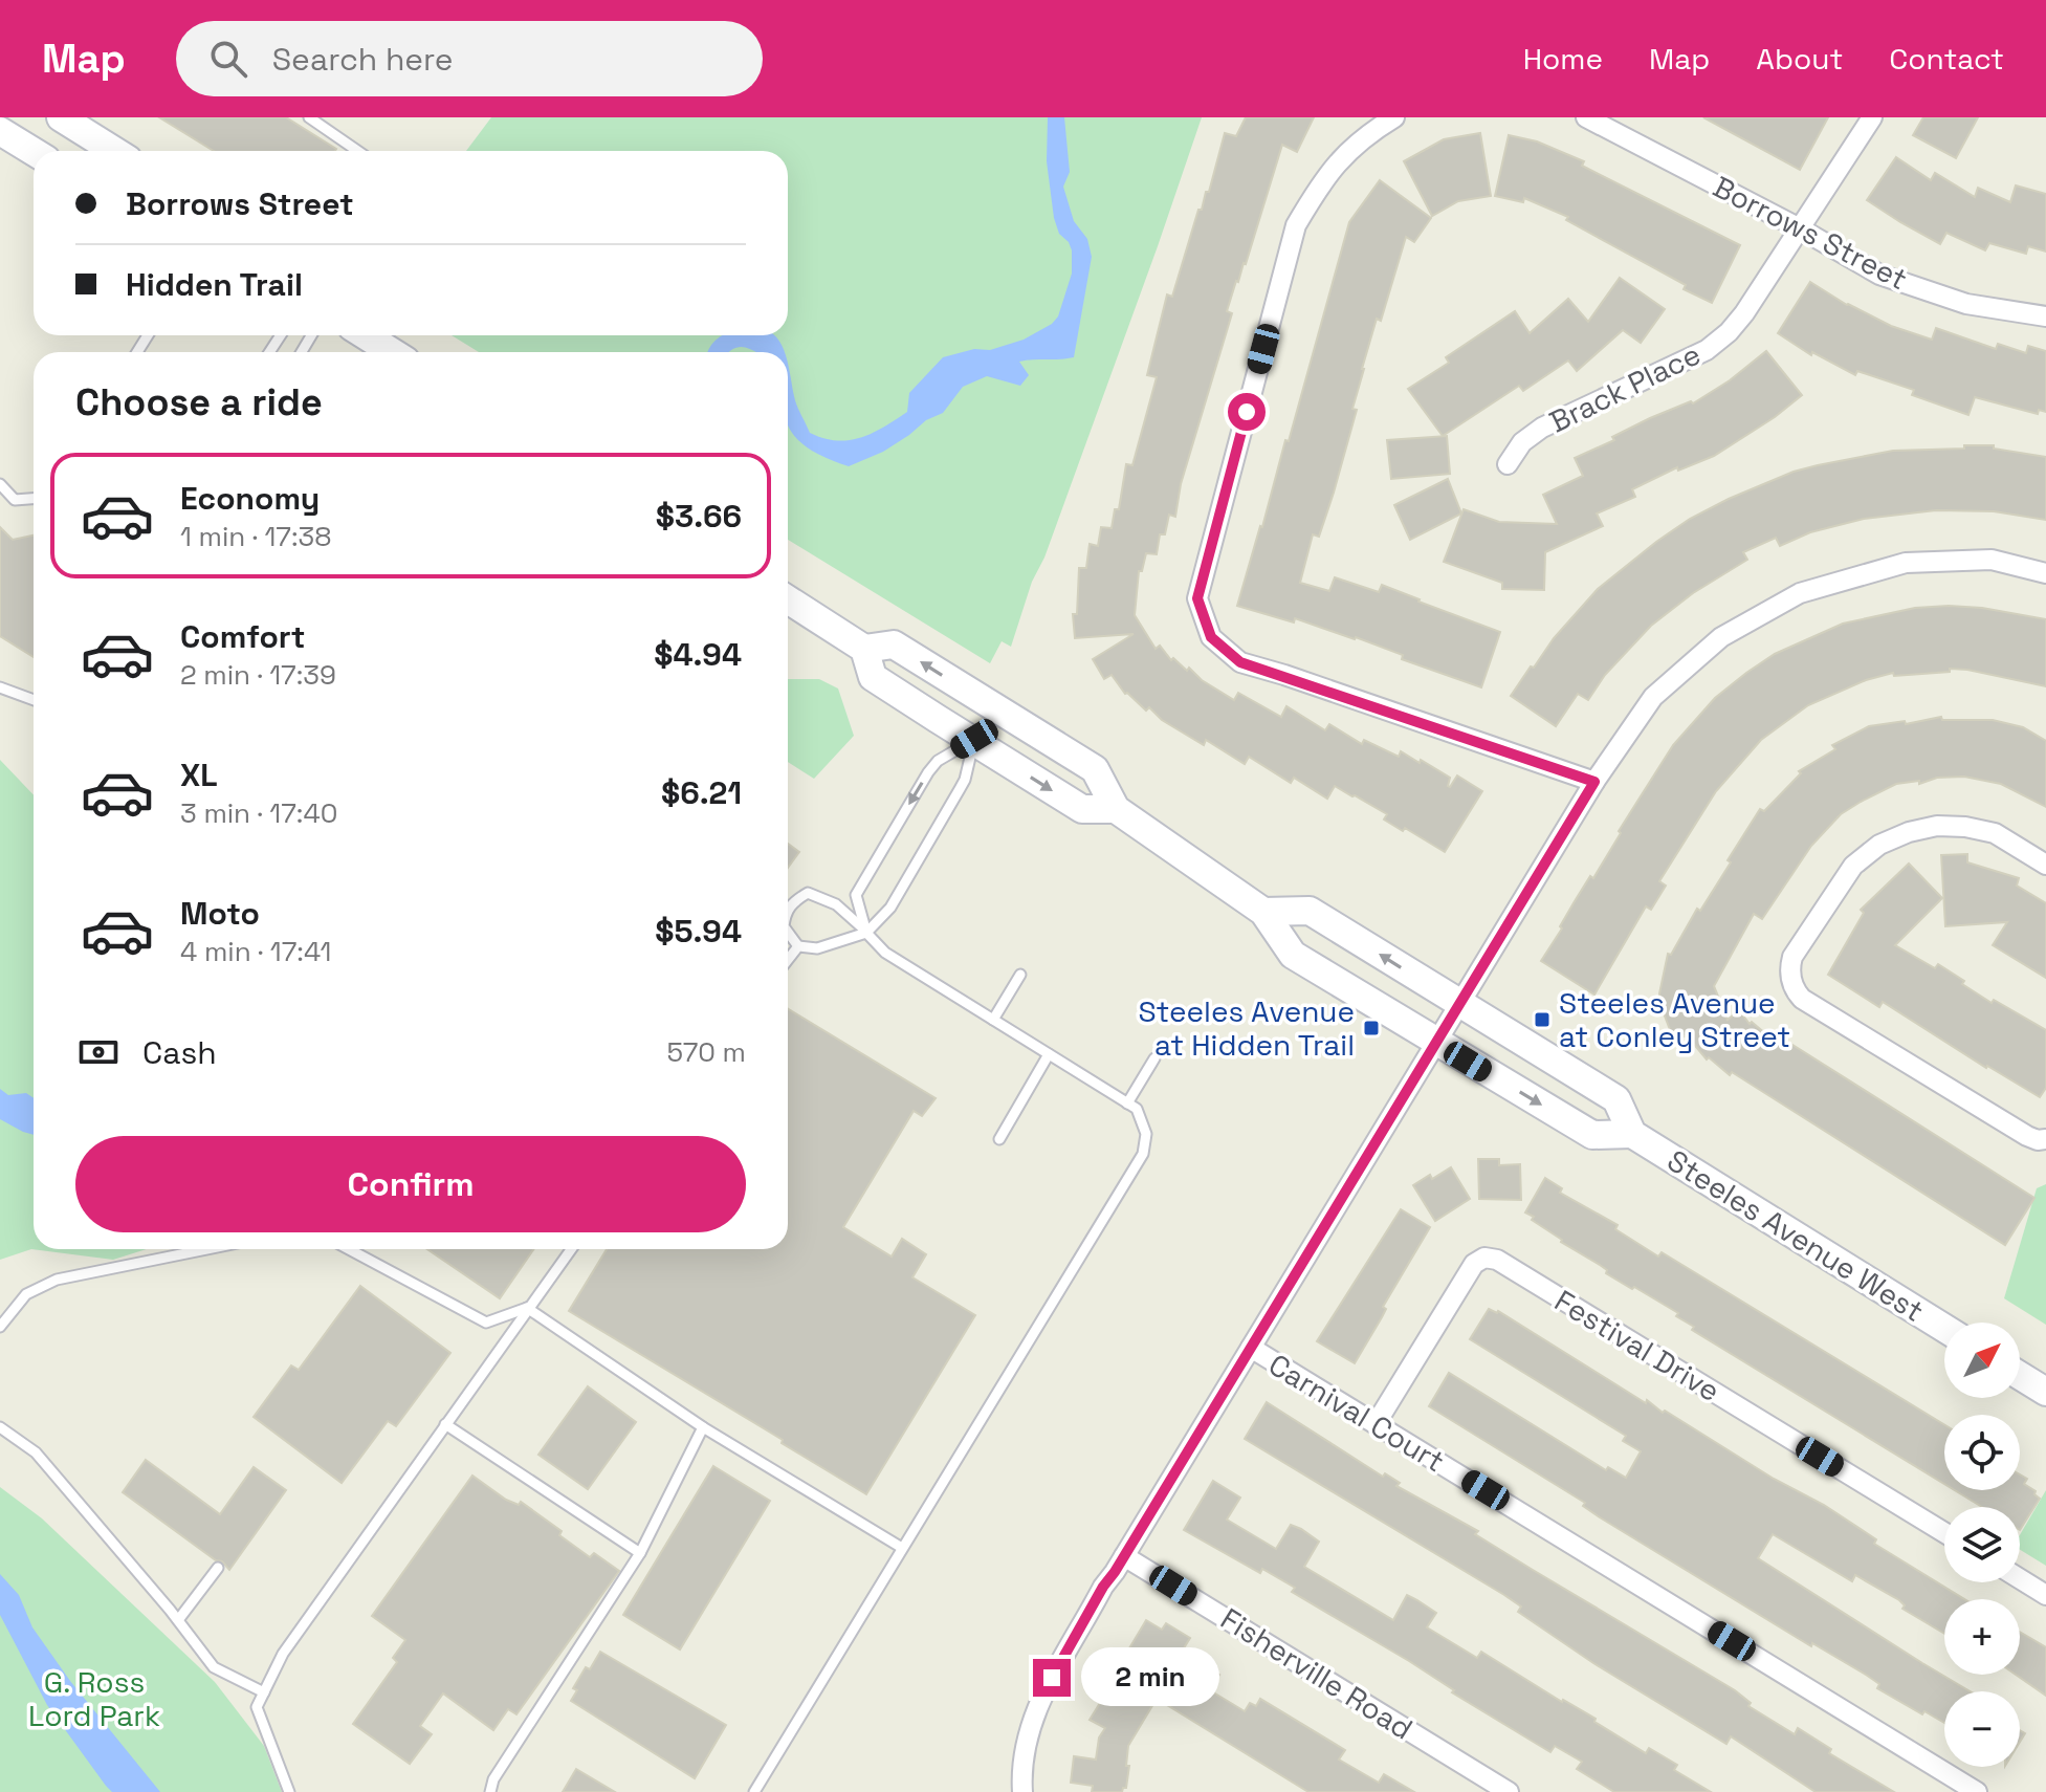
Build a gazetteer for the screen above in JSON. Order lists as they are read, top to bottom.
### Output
{
  "streets": {
    "main road": ["Steeles Avenue West"],
    "street": [
      "Borrows Street",
      "Brack Place",
      "Festival Drive",
      "Carnival Court",
      "Fisherville Road"
    ]
  },
  "crossings": [
    ["Borrows Street", "Brack Place"],
    ["Festival Drive", "Carnival Court"]
  ],
  "parks": ["G. Ross Lord Park"],
  "places": {
    "transit": ["Steeles Avenue at Conley Street", "Steeles Avenue at Hidden Trail"]
  },
  "north": "top right",
  "page": {
    "header": "Map",
    "search": "Search here",
    "nav": [
      "Home",
      "Map",
      "About",
      "Contact"
    ],
    "banner": ["Borrows Street", "Hidden Trail"],
    "heading": "Choose a ride",
    "list": [
      {
        "name": "Economy",
        "note": "1 min · 17:38",
        "value": "$3.66"
      },
      {
        "name": "Comfort",
        "note": "2 min · 17:39",
        "value": "$4.94"
      },
      {
        "name": "XL",
        "note": "3 min · 17:40",
        "value": "$6.21"
      },
      {
        "name": "Moto",
        "note": "4 min · 17:41",
        "value": "$5.94"
      }
    ],
    "pay": ["Cash", "570 m"],
    "buttons": "Confirm",
    "map_buttons": ["+", "−"],
    "bubble": "2 min"
  }
}
